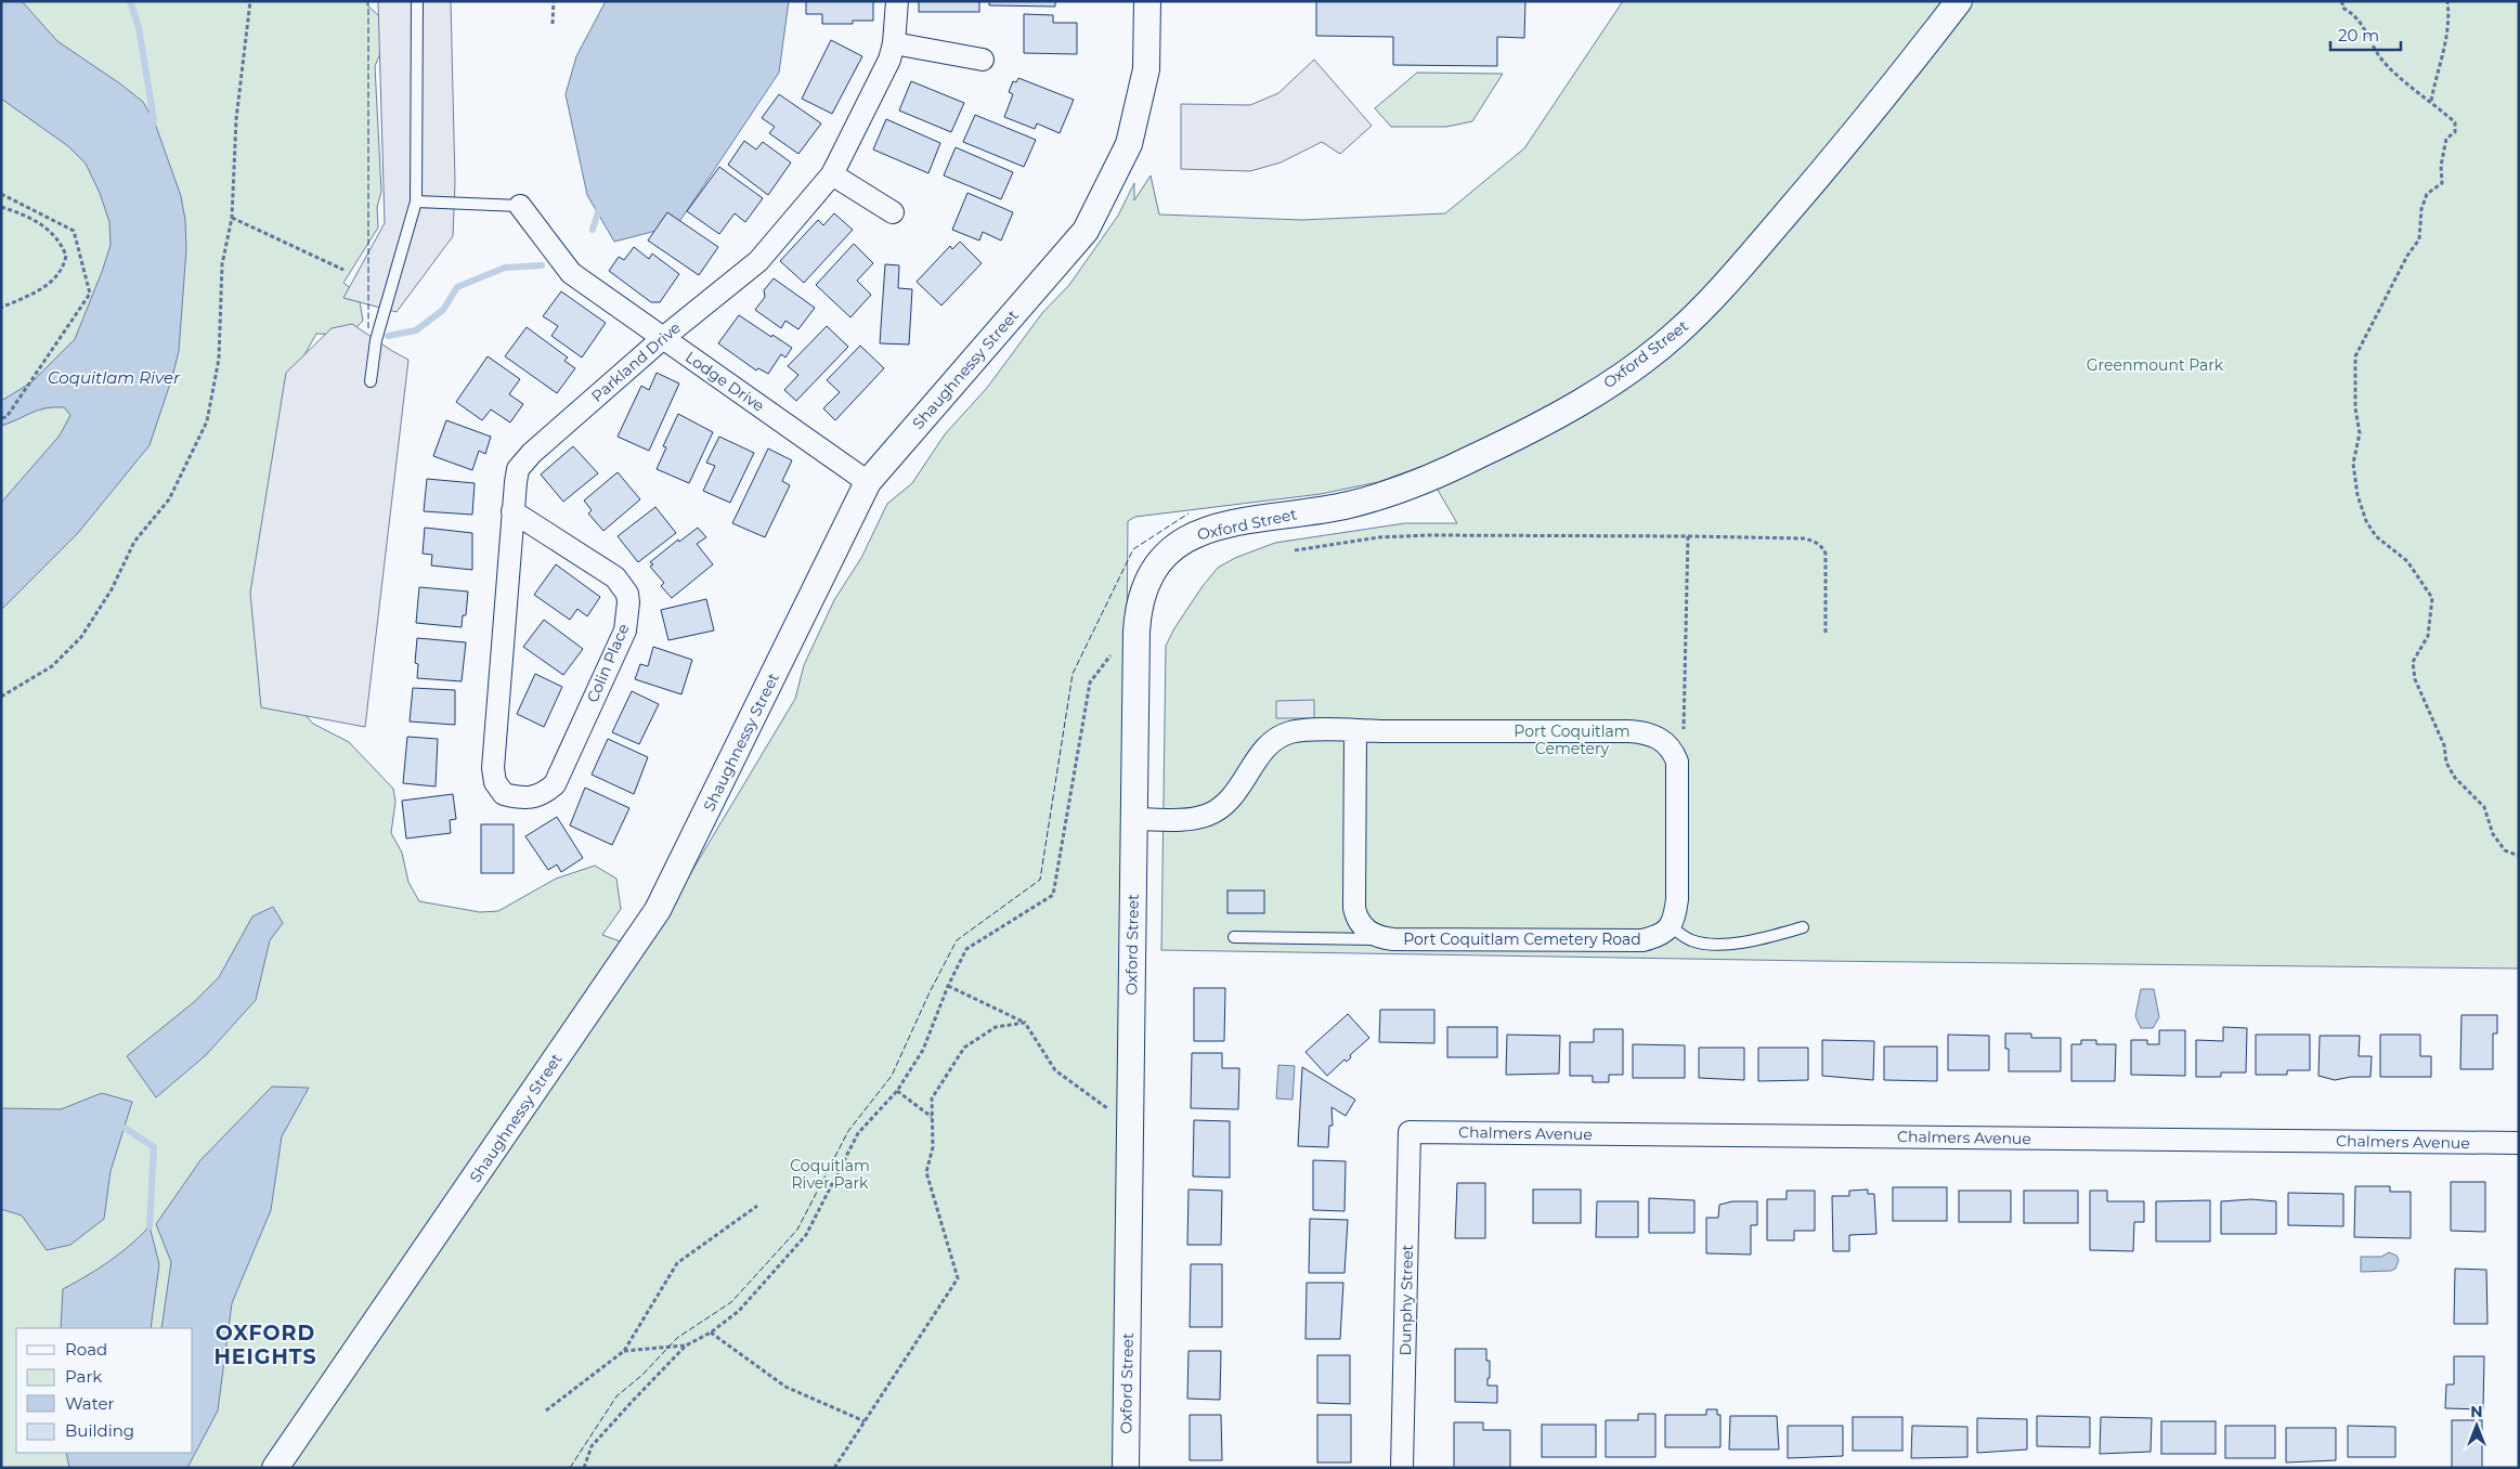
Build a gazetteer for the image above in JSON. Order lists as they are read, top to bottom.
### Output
{
  "streets": {
    "street": [
      "Oxford Street",
      "Parkland Drive",
      "Shaughnessy Street",
      "Lodge Drive",
      "Colin Place",
      "Port Coquitlam Cemetery Road",
      "Chalmers Avenue",
      "Dunphy Street"
    ]
  },
  "crossings": [
    ["Parkland Drive", "Lodge Drive"],
    ["Parkland Drive", "Colin Place"],
    ["Shaughnessy Street", "Lodge Drive"],
    ["Chalmers Avenue", "Dunphy Street"]
  ],
  "districts": ["OXFORD HEIGHTS"],
  "water": ["Coquitlam River"],
  "parks": ["Greenmount Park", "Port Coquitlam Cemetery", "Coquitlam River Park"],
  "legend": [
    "Road",
    "Park",
    "Water",
    "Building"
  ],
  "scale_bar": "20 m",
  "north": "top"
}
